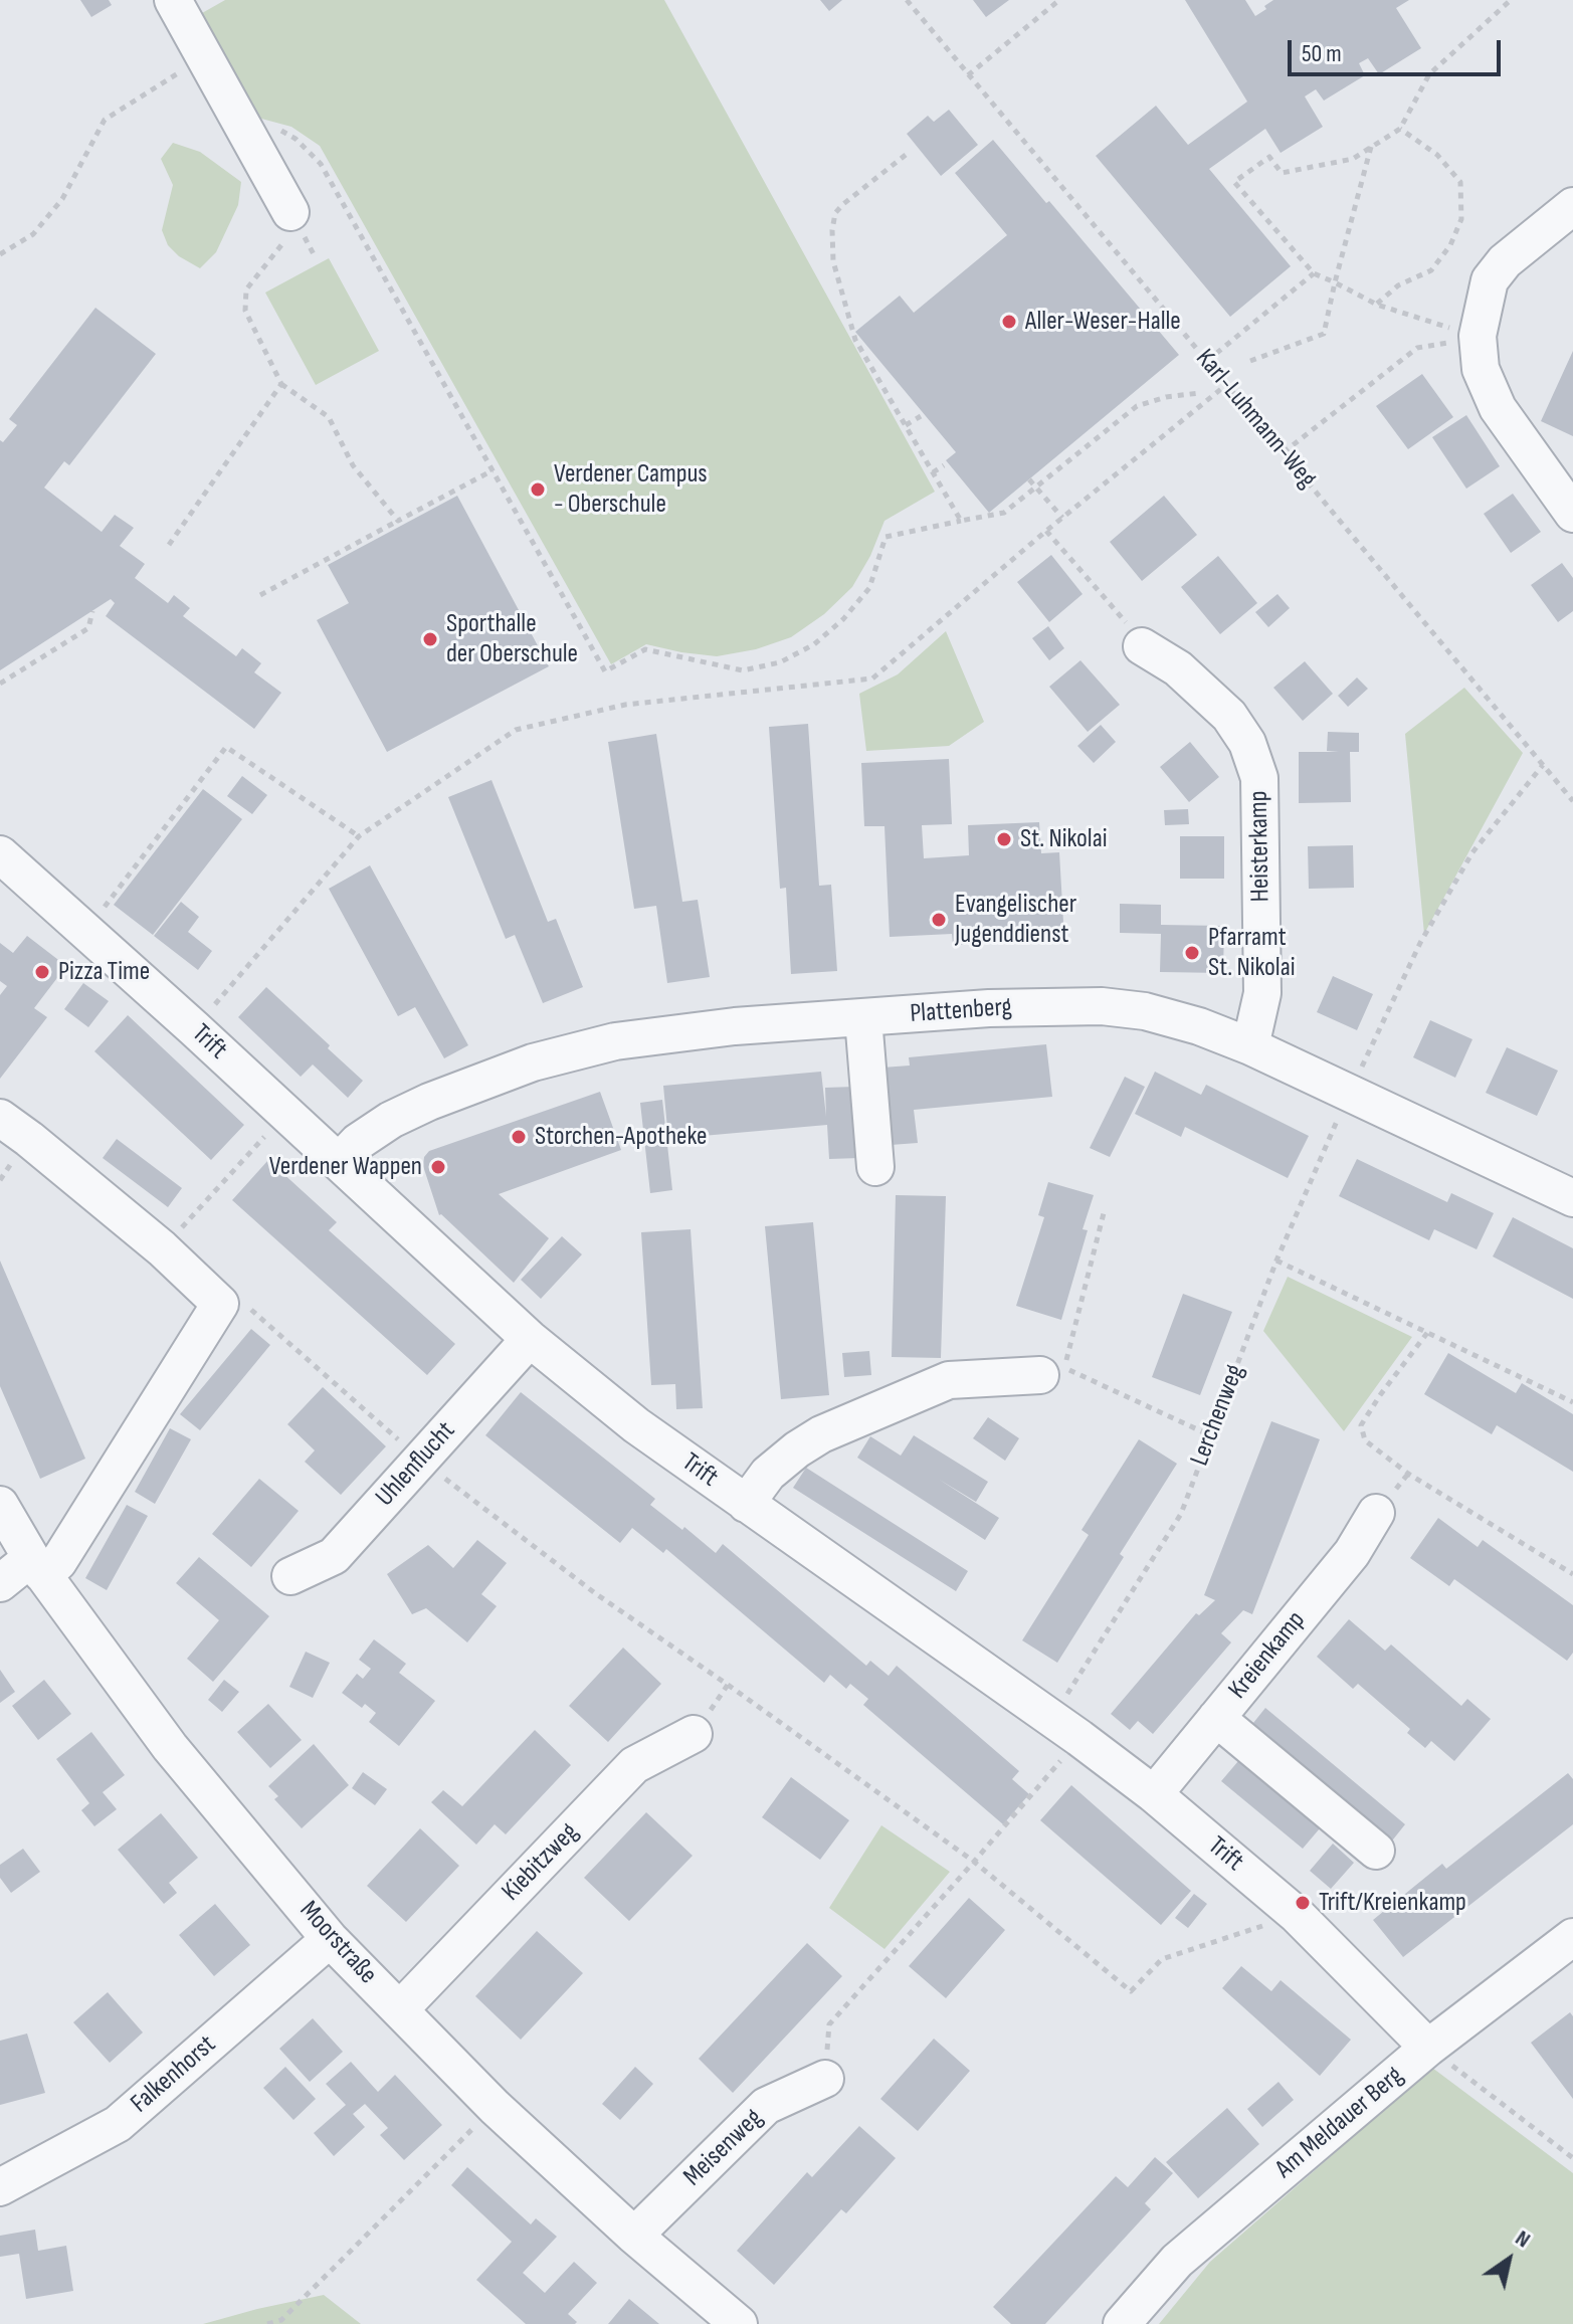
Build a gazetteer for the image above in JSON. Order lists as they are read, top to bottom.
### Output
{
  "streets": {
    "street": [
      "Heisterkamp",
      "Plattenberg",
      "Trift",
      "Uhlenflucht",
      "Kreienkamp",
      "Kiebitzweg",
      "Moorstraße",
      "Falkenhorst",
      "Am Meldauer Berg",
      "Meisenweg"
    ],
    "path": ["Karl-Luhmann-Weg", "Lerchenweg"]
  },
  "crossings": [
    ["Karl-Luhmann-Weg", "Lerchenweg"],
    ["Heisterkamp", "Plattenberg"],
    ["Plattenberg", "Trift"],
    ["Plattenberg", "Lerchenweg"],
    ["Trift", "Lerchenweg"],
    ["Trift", "Uhlenflucht"],
    ["Trift", "Kreienkamp"],
    ["Trift", "Am Meldauer Berg"],
    ["Lerchenweg", "Meisenweg"],
    ["Kiebitzweg", "Moorstraße"],
    ["Moorstraße", "Falkenhorst"],
    ["Moorstraße", "Meisenweg"]
  ],
  "places": [
    "Aller-Weser-Halle",
    "Verdener Campus - Oberschule",
    "Sporthalle der Oberschule",
    "St. Nikolai",
    "Evangelischer Jugenddienst",
    "Pfarramt St. Nikolai",
    "Pizza Time",
    "Storchen-Apotheke",
    "Verdener Wappen",
    "Trift/Kreienkamp"
  ],
  "scale_bar": "50 m",
  "north": "top right"
}
